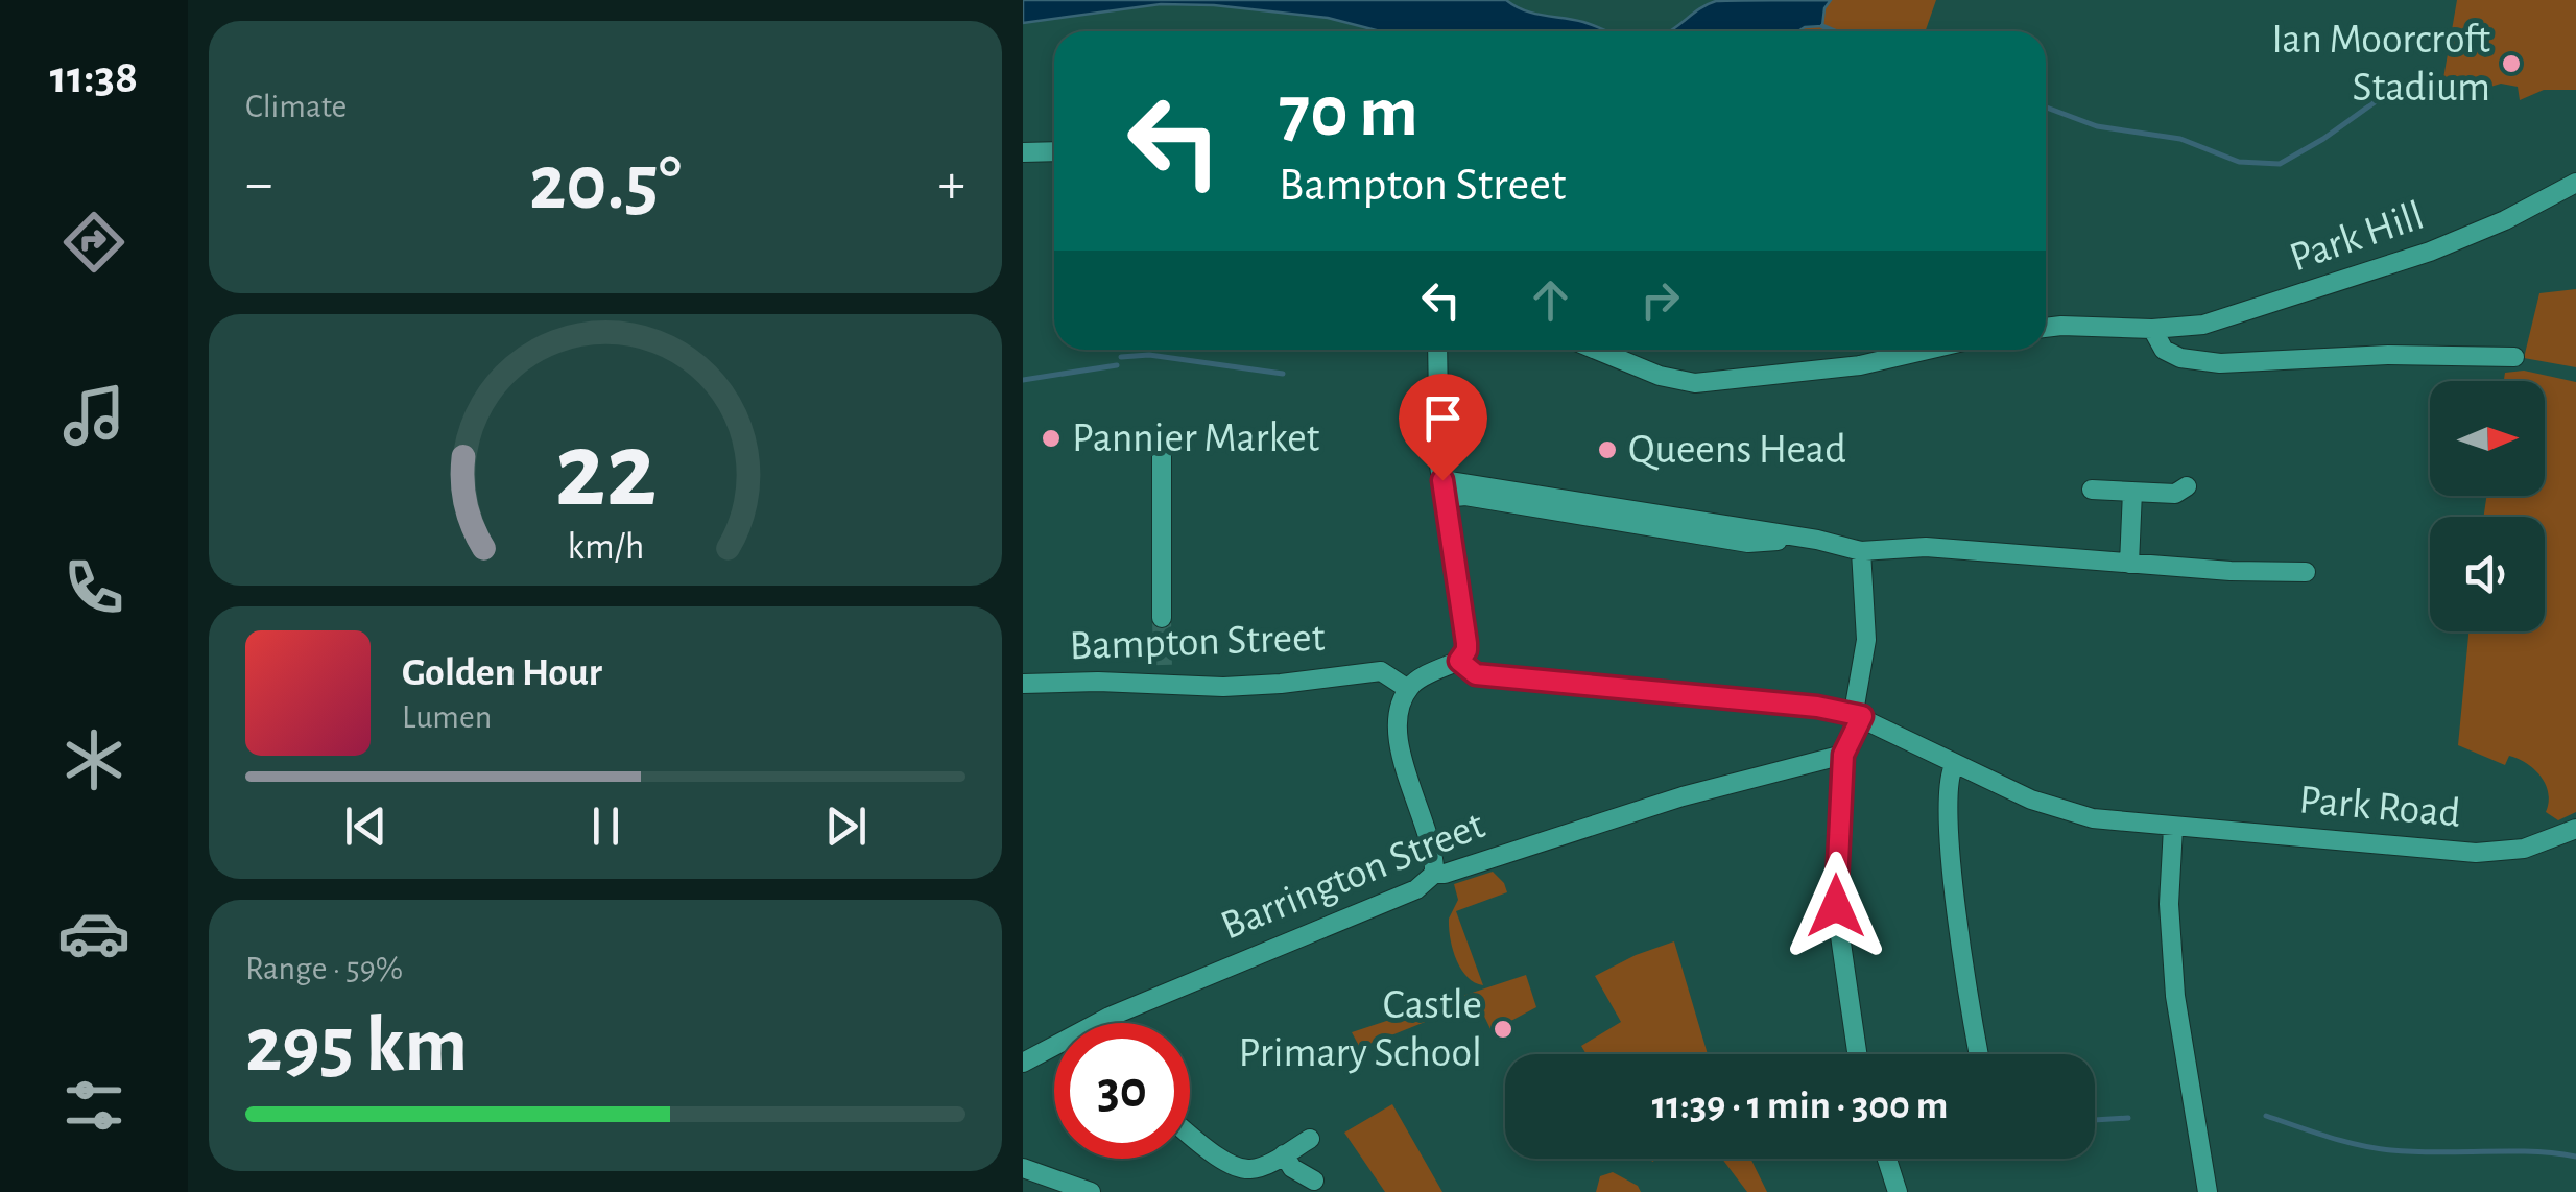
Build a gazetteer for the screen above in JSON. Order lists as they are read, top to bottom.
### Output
{
  "streets": {
    "street": [
      "Park Hill",
      "Bampton Street",
      "Park Road",
      "Barrington Street"
    ]
  },
  "places": [
    "Ian Moorcroft Stadium",
    "Pannier Market",
    "Queens Head",
    "Castle Primary School"
  ],
  "north": "right",
  "page": {
    "tabs": "11:38",
    "tile": [
      "Climate",
      ["Range · 59%", "295 km"]
    ],
    "turn": ["70 m", "Bampton Street"],
    "heat": ["−", "20.5°", "+"],
    "song": ["Golden Hour", "Lumen"],
    "limit": "30",
    "trip": "11:39 · 1 min · 300 m",
    "gauge": ["22", "km/h"]
  }
}
